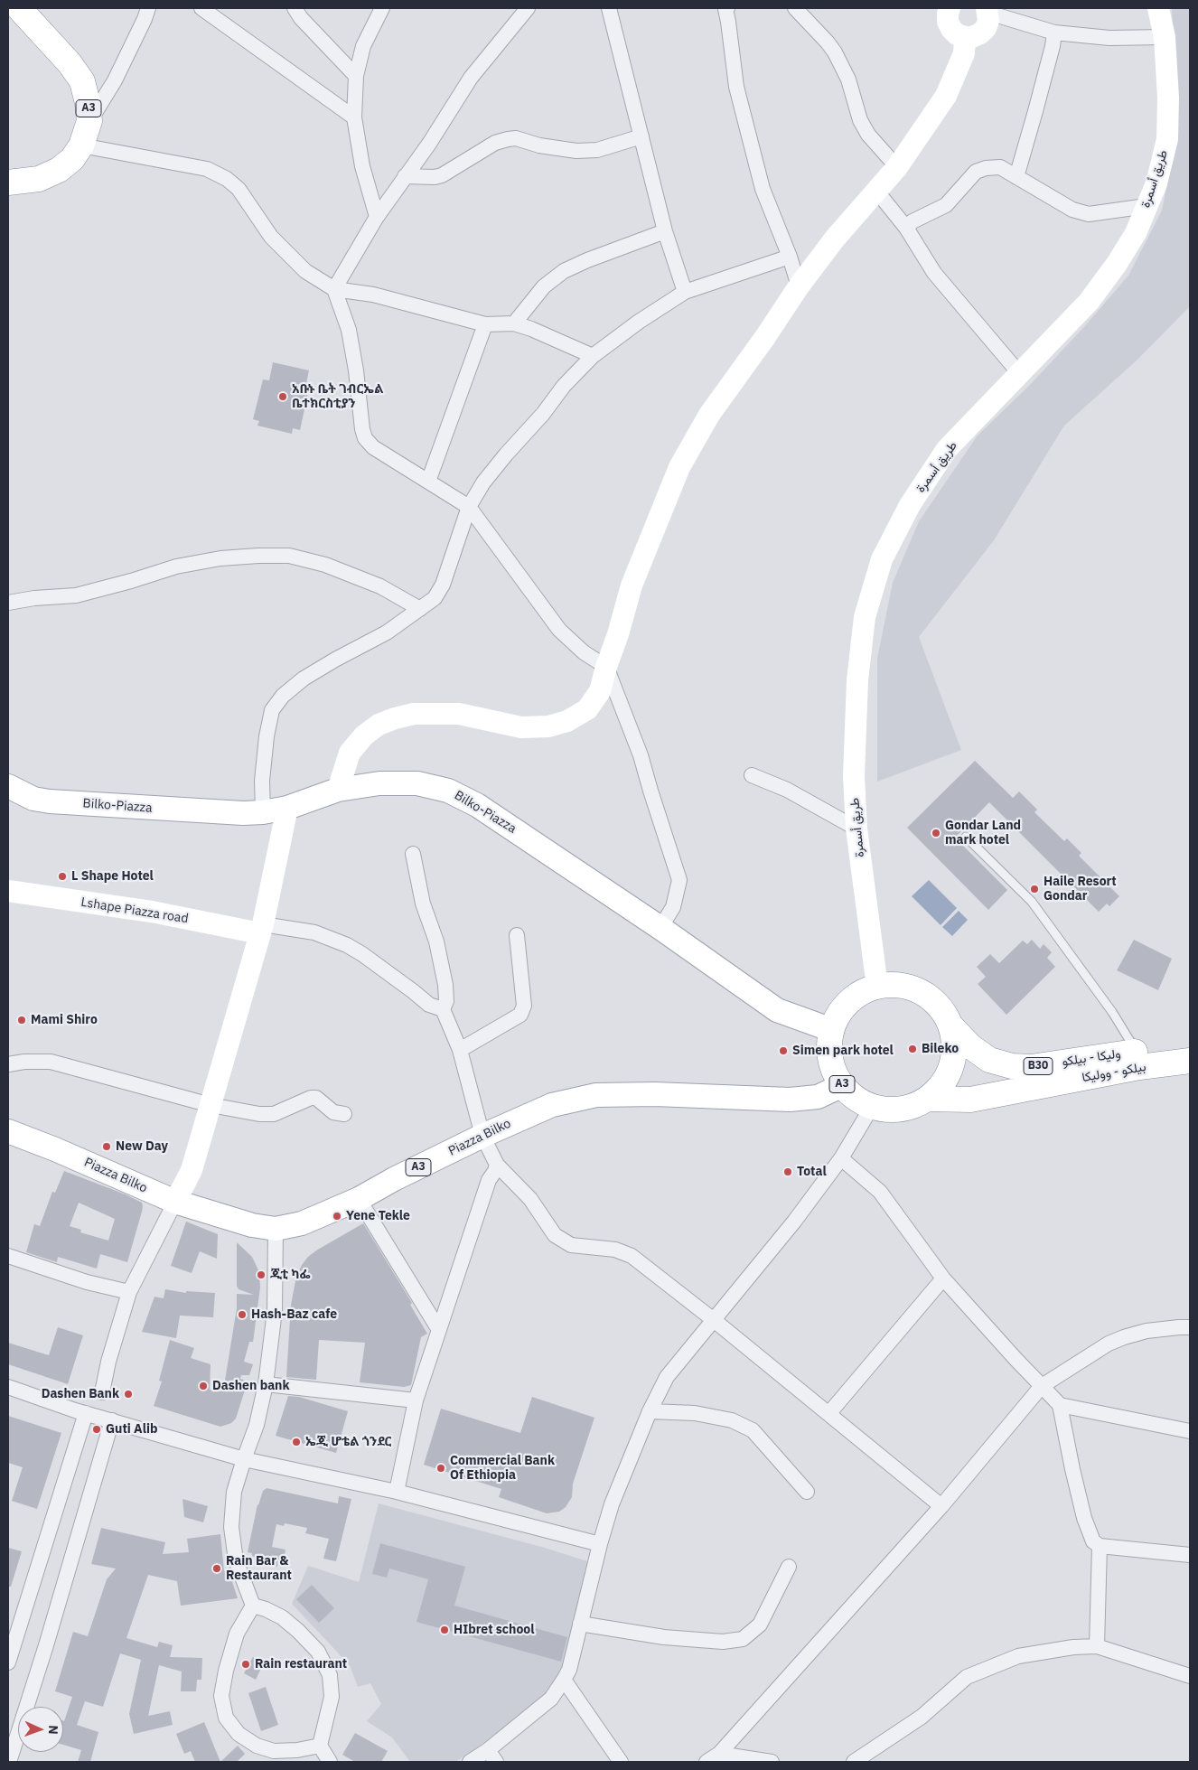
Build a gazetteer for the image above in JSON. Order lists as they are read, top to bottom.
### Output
{
  "streets": {
    "highway": [
      "A3",
      "وليكا - بيلكو",
      "B30",
      "بيلكو - ووليكا"
    ],
    "main road": ["Bilko-Piazza", "Piazza Bilko"],
    "street": ["طريق أسمرة", "Lshape Piazza road"]
  },
  "crossings": [
    ["A3", "طريق أسمرة"],
    ["A3", "Bilko-Piazza"],
    ["A3", "وليكا - بيلكو"],
    ["A3", "بيلكو - ووليكا"],
    ["A3", "Piazza Bilko"],
    ["طريق أسمرة", "Bilko-Piazza"],
    ["طريق أسمرة", "وليكا - بيلكو"],
    ["طريق أسمرة", "بيلكو - ووليكا"],
    ["طريق أسمرة", "Piazza Bilko"],
    ["Bilko-Piazza", "وليكا - بيلكو"],
    ["Bilko-Piazza", "بيلكو - ووليكا"],
    ["Bilko-Piazza", "Piazza Bilko"],
    ["وليكا - بيلكو", "B30"],
    ["وليكا - بيلكو", "بيلكو - ووليكا"],
    ["وليكا - بيلكو", "Piazza Bilko"],
    ["B30", "بيلكو - ووليكا"],
    ["بيلكو - ووليكا", "Piazza Bilko"]
  ],
  "places": [
    "አቡኑ ቤት ገብርኤል ቤተክርስቲያን",
    "Gondar Land mark hotel",
    "L Shape Hotel",
    "Haile Resort Gondar",
    "Mami Shiro",
    "Bileko",
    "Simen park hotel",
    "New Day",
    "Total",
    "Yene Tekle",
    "ጂቲ ካፌ",
    "Hash-Baz cafe",
    "Dashen bank",
    "Dashen Bank",
    "Guti Alib",
    "ኤጂ ሆቴል ጎንደር",
    "Commercial Bank Of Ethiopia",
    "Rain Bar & Restaurant",
    "HIbret school",
    "Rain restaurant"
  ],
  "north": "right"
}
